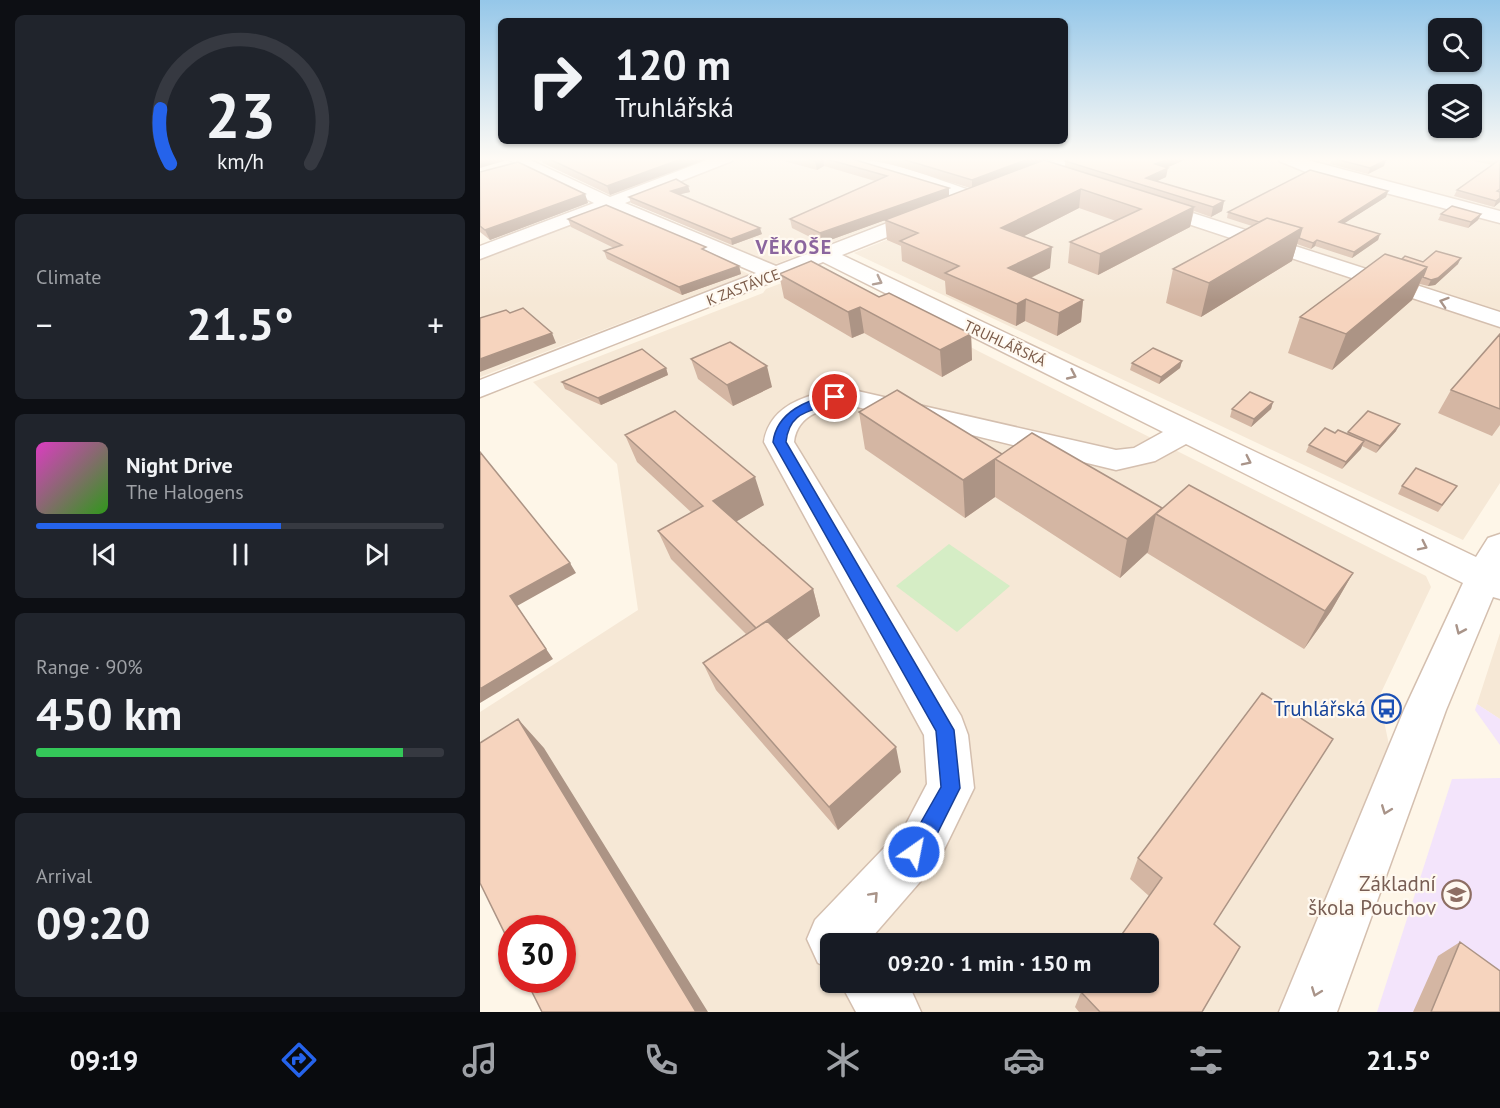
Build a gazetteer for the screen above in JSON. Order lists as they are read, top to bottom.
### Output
{
  "streets": {
    "street": ["K ZASTÁVCE", "TRUHLÁŘSKÁ"]
  },
  "crossings": [
    ["K ZASTÁVCE", "TRUHLÁŘSKÁ"]
  ],
  "districts": ["VĚKOŠE"],
  "places": {
    "bus stop": ["Truhlářská"],
    "school or university": ["Základní škola Pouchov"]
  },
  "page": {
    "turn": ["120 m", "Truhlářská"],
    "tile": [
      "Climate",
      ["Range · 90%", "450 km"],
      ["Arrival", "09:20"]
    ],
    "heat": ["−", "21.5°", "+"],
    "song": ["Night Drive", "The Halogens"],
    "limit": "30",
    "trip": "09:20 · 1 min · 150 m",
    "tabs": ["09:19", "21.5°"],
    "gauge": ["23", "km/h"]
  }
}
